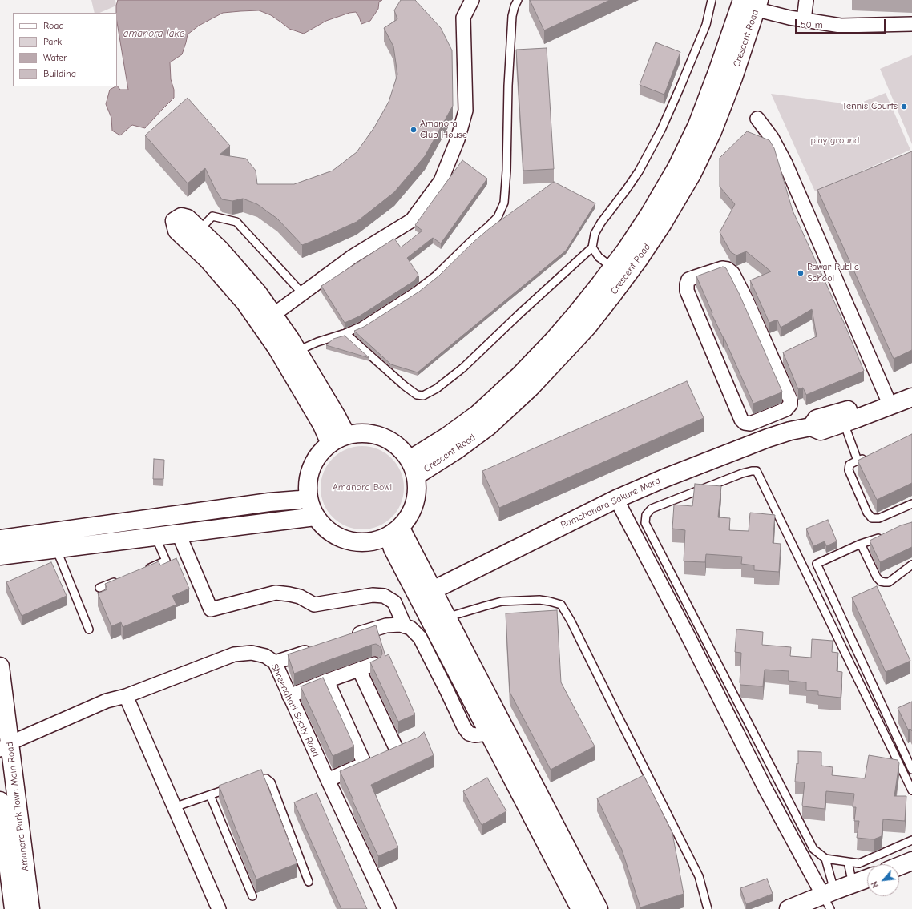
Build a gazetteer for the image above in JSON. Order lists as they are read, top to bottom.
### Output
{
  "streets": {
    "main road": ["Crescent Road", "Ramchandra Sakure Marg", "Amanora Park Town Main Road"],
    "street": ["Shreenahari Socity Road"]
  },
  "crossings": [
    ["Shreenahari Socity Road", "Amanora Park Town Main Road"]
  ],
  "water": ["amanora lake"],
  "parks": ["play ground", "Amanora Bowl"],
  "places": ["Tennis Courts", "Amanora Club House", "Pawar Public School"],
  "legend": [
    "Road",
    "Park",
    "Water",
    "Building"
  ],
  "scale_bar": "50 m",
  "north": "bottom left"
}
